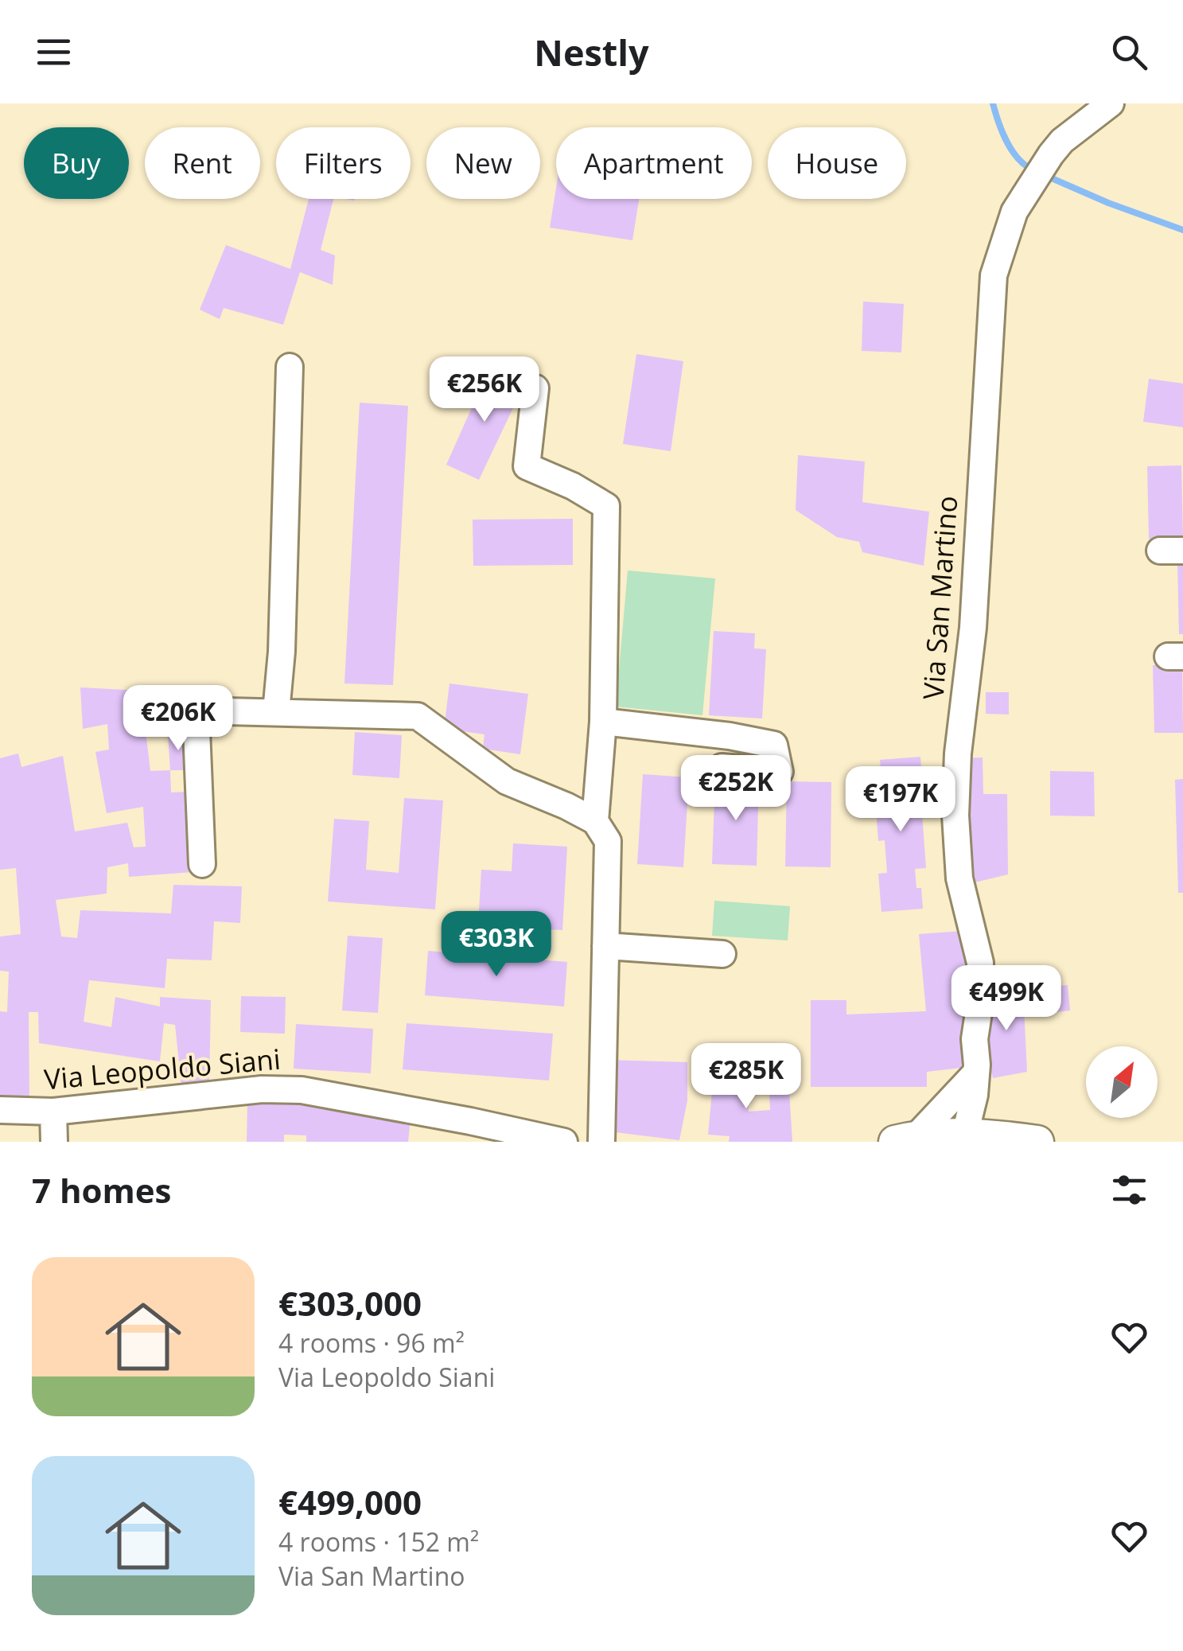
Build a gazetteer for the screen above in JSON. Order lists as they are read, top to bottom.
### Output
{
  "streets": {
    "street": ["Via San Martino", "Via Leopoldo Siani"]
  },
  "north": "top right",
  "page": {
    "header": "Nestly",
    "chip": [
      "Buy",
      "Rent",
      "Filters",
      "New",
      "Apartment",
      "House"
    ],
    "price": [
      "€256K",
      "€206K",
      "€252K",
      "€197K",
      "€303K",
      "€499K",
      "€285K"
    ],
    "heading": "7 homes",
    "list": [
      {
        "name": "€303,000",
        "note": "4 rooms · 96 m² · Via Leopoldo Siani"
      },
      {
        "name": "€499,000",
        "note": "4 rooms · 152 m² · Via San Martino"
      }
    ]
  }
}
